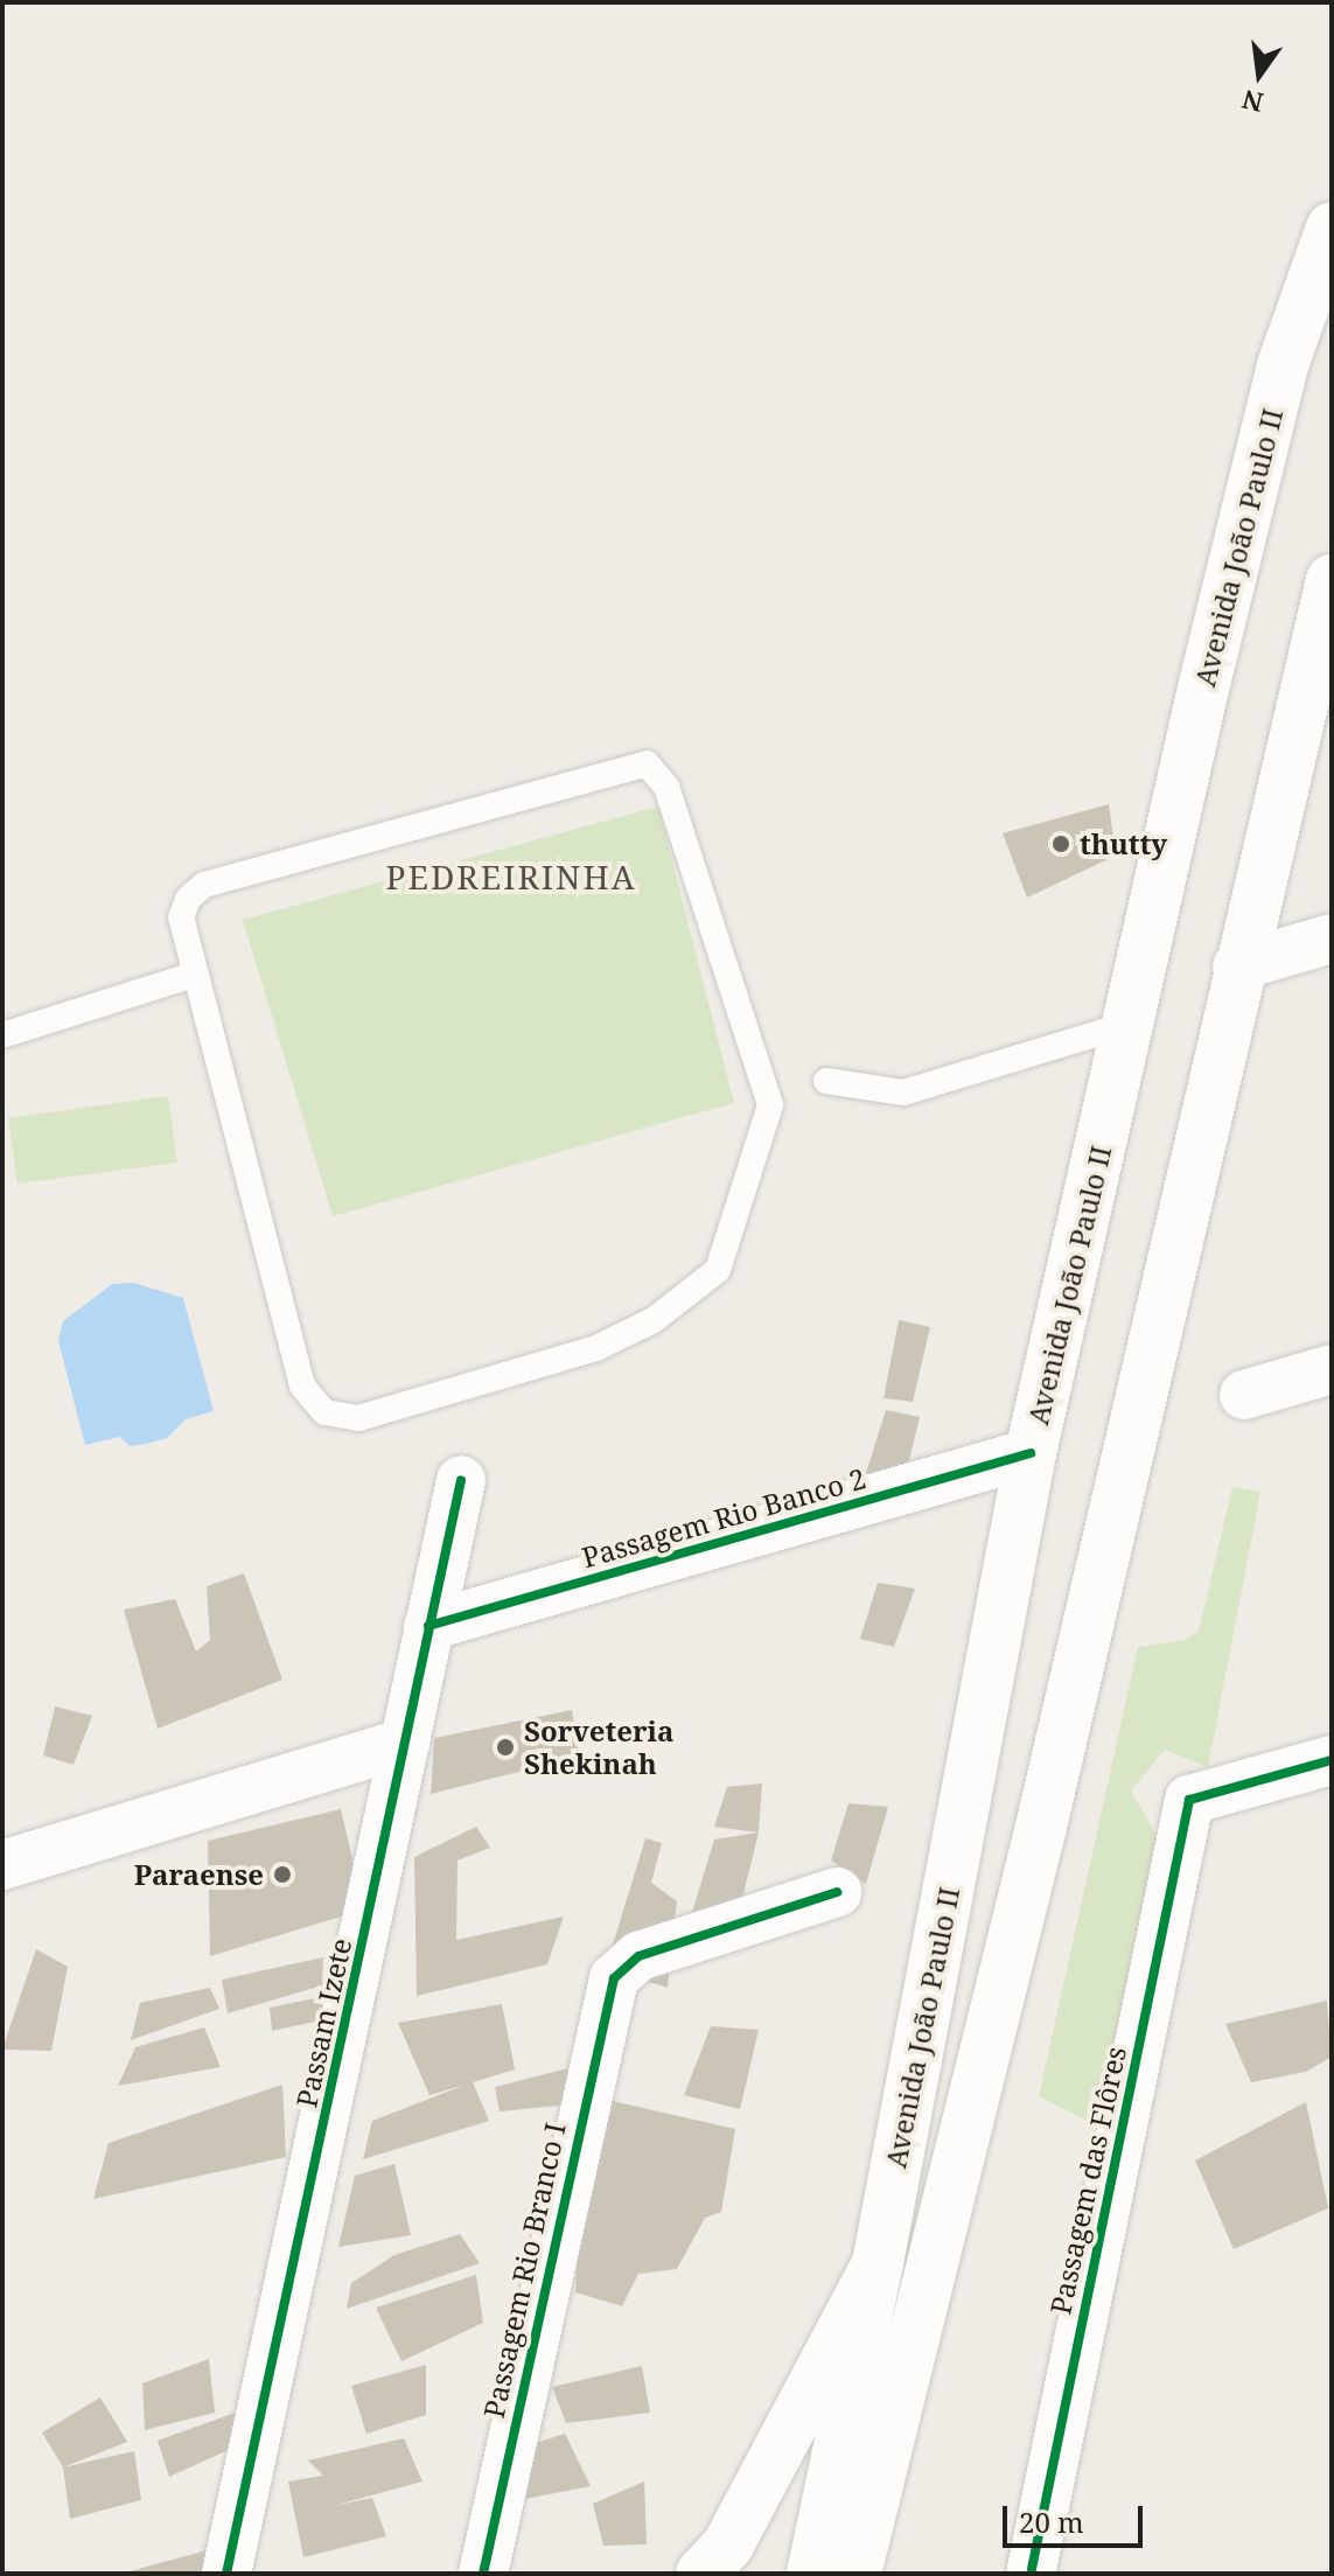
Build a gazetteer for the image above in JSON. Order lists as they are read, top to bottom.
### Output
{
  "streets": {
    "main road": ["Avenida João Paulo II"],
    "street": [
      "Passagem Rio Banco 2",
      "Passam Izete",
      "Passagem das Flôres",
      "Passagem Rio Branco I"
    ]
  },
  "crossings": [
    ["Avenida João Paulo II", "Passagem Rio Banco 2"],
    ["Passagem Rio Banco 2", "Passam Izete"]
  ],
  "districts": ["PEDREIRINHA"],
  "places": ["thutty", "Sorveteria Shekinah", "Paraense"],
  "scale_bar": "20 m",
  "north": "bottom"
}
